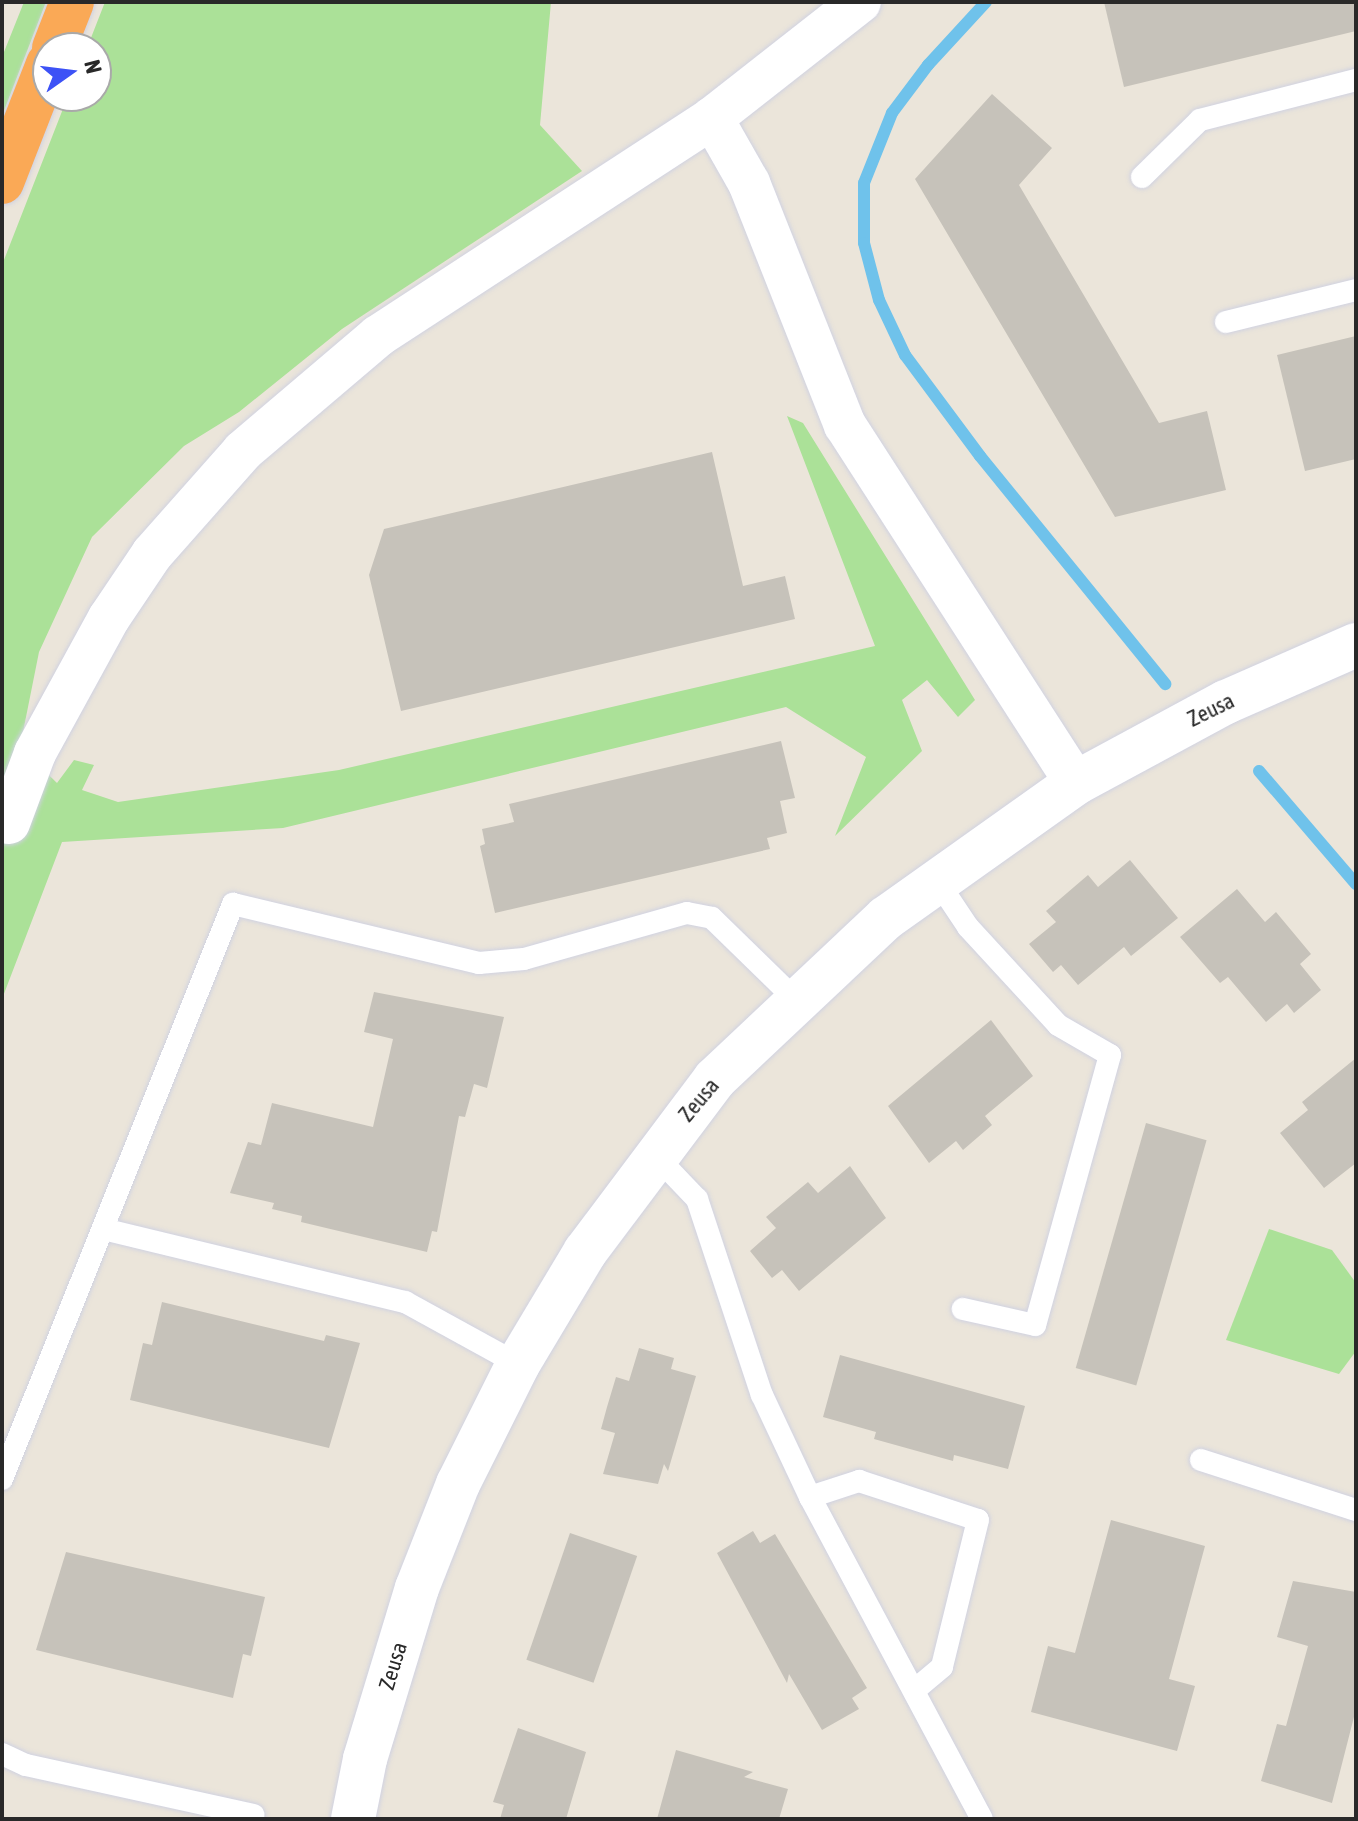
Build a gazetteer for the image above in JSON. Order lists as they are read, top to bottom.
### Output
{
  "streets": {
    "street": ["Zeusa"]
  },
  "north": "right"
}
